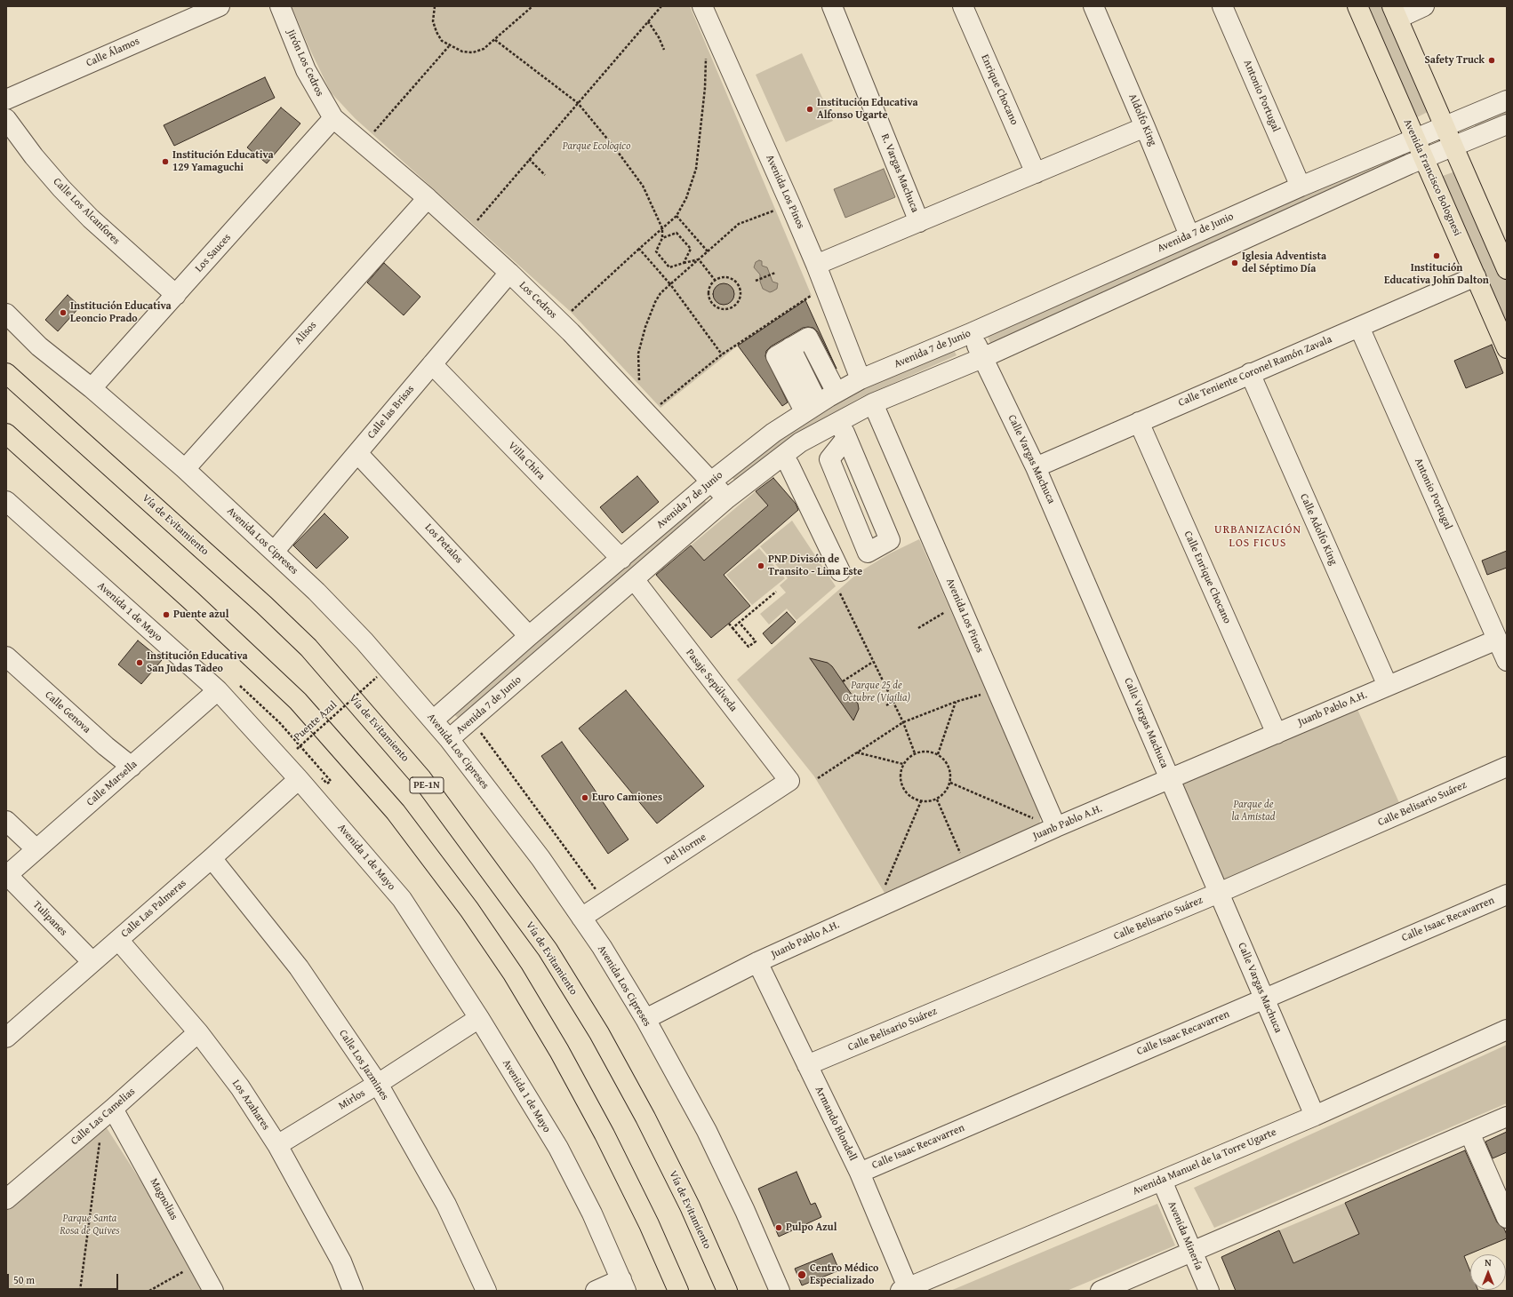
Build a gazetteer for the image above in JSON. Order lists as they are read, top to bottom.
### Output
{
  "streets": {
    "main road": ["Avenida Francisco Bolognesi", "Vía de Evitamiento", "PE-1N"],
    "street": [
      "Calle Álamos",
      "Jirón Los Cedros",
      "Enrique Chocano",
      "Antonio Portugal",
      "Aldolfo King",
      "R. Vargas Machuca",
      "Avenida Los Pinos",
      "Calle Los Alcanfores",
      "Avenida 7 de Junio",
      "Los Sauces",
      "Los Cedros",
      "Alisos",
      "Calle Teniente Coronel Ramón Zavala",
      "Calle las Brisas",
      "Calle Vargas Machuca",
      "Villa Chira",
      "Calle Adolfo King",
      "Avenida Los Cipreses",
      "Los Petalos",
      "Calle Enrique Chocano",
      "Avenida 1 de Mayo",
      "Pasaje Sepúlveda",
      "Juanb Pablo A.H.",
      "Calle Genova",
      "Calle Marsella",
      "Calle Belisario Suárez",
      "Del Horme",
      "Calle Las Palmeras",
      "Tulipanes",
      "Calle Isaac Recavarren",
      "Calle Los Jazmines",
      "Mirlos",
      "Los Azahares",
      "Calle Las Camelias",
      "Armando Blondell",
      "Avenida Manuel de la Torre Ugarte",
      "Magnolias",
      "Avenida Minería"
    ],
    "path": ["Puente Azul"]
  },
  "crossings": [
    ["Jirón Los Cedros", "Los Sauces"],
    ["Jirón Los Cedros", "Los Cedros"],
    ["Antonio Portugal", "Avenida 7 de Junio"],
    ["Antonio Portugal", "Calle Teniente Coronel Ramón Zavala"],
    ["Antonio Portugal", "Juanb Pablo A.H."],
    ["Aldolfo King", "Avenida 7 de Junio"],
    ["Avenida Francisco Bolognesi", "Avenida 7 de Junio"],
    ["Avenida Francisco Bolognesi", "Calle Teniente Coronel Ramón Zavala"],
    ["Avenida Los Pinos", "Avenida 7 de Junio"],
    ["Avenida Los Pinos", "Juanb Pablo A.H."],
    ["Calle Los Alcanfores", "Los Sauces"],
    ["Avenida 7 de Junio", "Los Cedros"],
    ["Avenida 7 de Junio", "Calle Vargas Machuca"],
    ["Avenida 7 de Junio", "Villa Chira"],
    ["Avenida 7 de Junio", "Avenida Los Cipreses"],
    ["Avenida 7 de Junio", "Los Petalos"],
    ["Avenida 7 de Junio", "Pasaje Sepúlveda"],
    ["Los Sauces", "Los Cedros"],
    ["Los Sauces", "Avenida Los Cipreses"],
    ["Los Cedros", "Alisos"],
    ["Los Cedros", "Calle las Brisas"],
    ["Alisos", "Avenida Los Cipreses"],
    ["Calle Teniente Coronel Ramón Zavala", "Calle Vargas Machuca"],
    ["Calle Teniente Coronel Ramón Zavala", "Calle Adolfo King"],
    ["Calle Teniente Coronel Ramón Zavala", "Calle Enrique Chocano"],
    ["Calle las Brisas", "Villa Chira"],
    ["Calle las Brisas", "Avenida Los Cipreses"],
    ["Calle las Brisas", "Los Petalos"],
    ["Calle Vargas Machuca", "Juanb Pablo A.H."],
    ["Calle Vargas Machuca", "Calle Belisario Suárez"],
    ["Calle Vargas Machuca", "Calle Isaac Recavarren"],
    ["Calle Vargas Machuca", "Avenida Manuel de la Torre Ugarte"],
    ["Calle Adolfo King", "Juanb Pablo A.H."],
    ["Avenida Los Cipreses", "Juanb Pablo A.H."],
    ["Avenida Los Cipreses", "Del Horme"],
    ["Calle Enrique Chocano", "Juanb Pablo A.H."],
    ["Avenida 1 de Mayo", "Calle Marsella"],
    ["Avenida 1 de Mayo", "Calle Las Palmeras"],
    ["Avenida 1 de Mayo", "Mirlos"],
    ["Pasaje Sepúlveda", "Del Horme"],
    ["Juanb Pablo A.H.", "Armando Blondell"],
    ["Calle Genova", "Calle Marsella"],
    ["Calle Marsella", "Tulipanes"],
    ["Calle Belisario Suárez", "Armando Blondell"],
    ["Calle Las Palmeras", "Tulipanes"],
    ["Calle Las Palmeras", "Calle Los Jazmines"],
    ["Calle Las Palmeras", "Los Azahares"],
    ["Calle Isaac Recavarren", "Armando Blondell"],
    ["Calle Los Jazmines", "Mirlos"],
    ["Mirlos", "Los Azahares"],
    ["Los Azahares", "Calle Las Camelias"],
    ["Calle Las Camelias", "Magnolias"],
    ["Armando Blondell", "Avenida Manuel de la Torre Ugarte"],
    ["Avenida Manuel de la Torre Ugarte", "Avenida Minería"]
  ],
  "districts": ["URBANIZACIÓN LOS FICUS"],
  "parks": [
    "Parque Ecologico",
    "Parque 25 de Octubre (Vigilia)",
    "Parque de la Amistad",
    "Parque Santa Rosa de Quives"
  ],
  "places": [
    "Safety Truck",
    "Institución Educativa Alfonso Ugarte",
    "Institución Educativa 129 Yamaguchi",
    "Institución Educativa John Dalton",
    "Iglesia Adventista del Séptimo Día",
    "Institución Educativa Leoncio Prado",
    "PNP Divisón de Transito - Lima Este",
    "Puente azul",
    "Institución Educativa San Judas Tadeo",
    "Euro Camiones",
    "Pulpo Azul",
    "Centro Médico Especializado"
  ],
  "scale_bar": "50 m",
  "north": "top"
}
